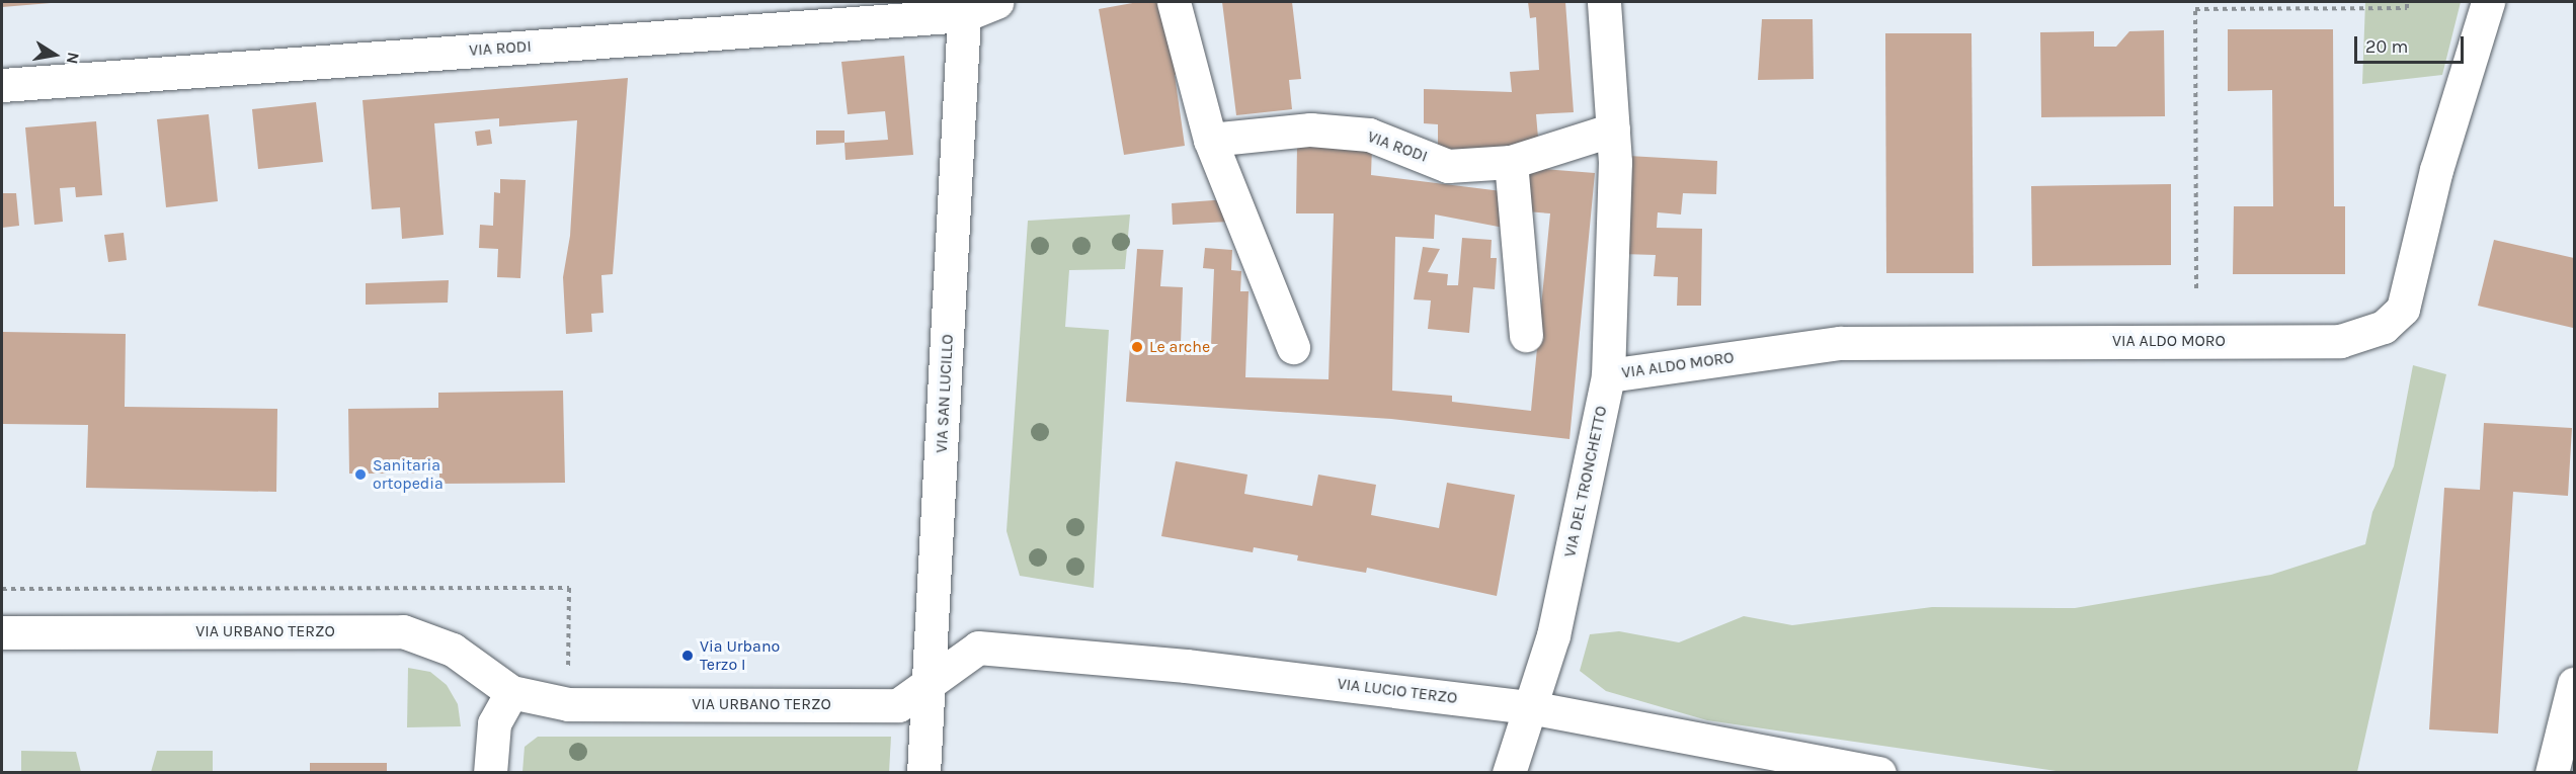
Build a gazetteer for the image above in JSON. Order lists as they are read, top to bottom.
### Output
{
  "streets": {
    "street": [
      "VIA RODI",
      "VIA ALDO MORO",
      "VIA SAN LUCILLO",
      "VIA DEL TRONCHETTO",
      "VIA URBANO TERZO",
      "VIA LUCIO TERZO"
    ]
  },
  "crossings": [
    ["VIA RODI", "VIA SAN LUCILLO"],
    ["VIA RODI", "VIA DEL TRONCHETTO"],
    ["VIA ALDO MORO", "VIA DEL TRONCHETTO"],
    ["VIA SAN LUCILLO", "VIA URBANO TERZO"],
    ["VIA SAN LUCILLO", "VIA LUCIO TERZO"],
    ["VIA DEL TRONCHETTO", "VIA LUCIO TERZO"],
    ["VIA URBANO TERZO", "VIA LUCIO TERZO"]
  ],
  "places": ["Le arche", "Sanitaria ortopedia", "Via Urbano Terzo I"],
  "scale_bar": "20 m",
  "north": "right"
}
